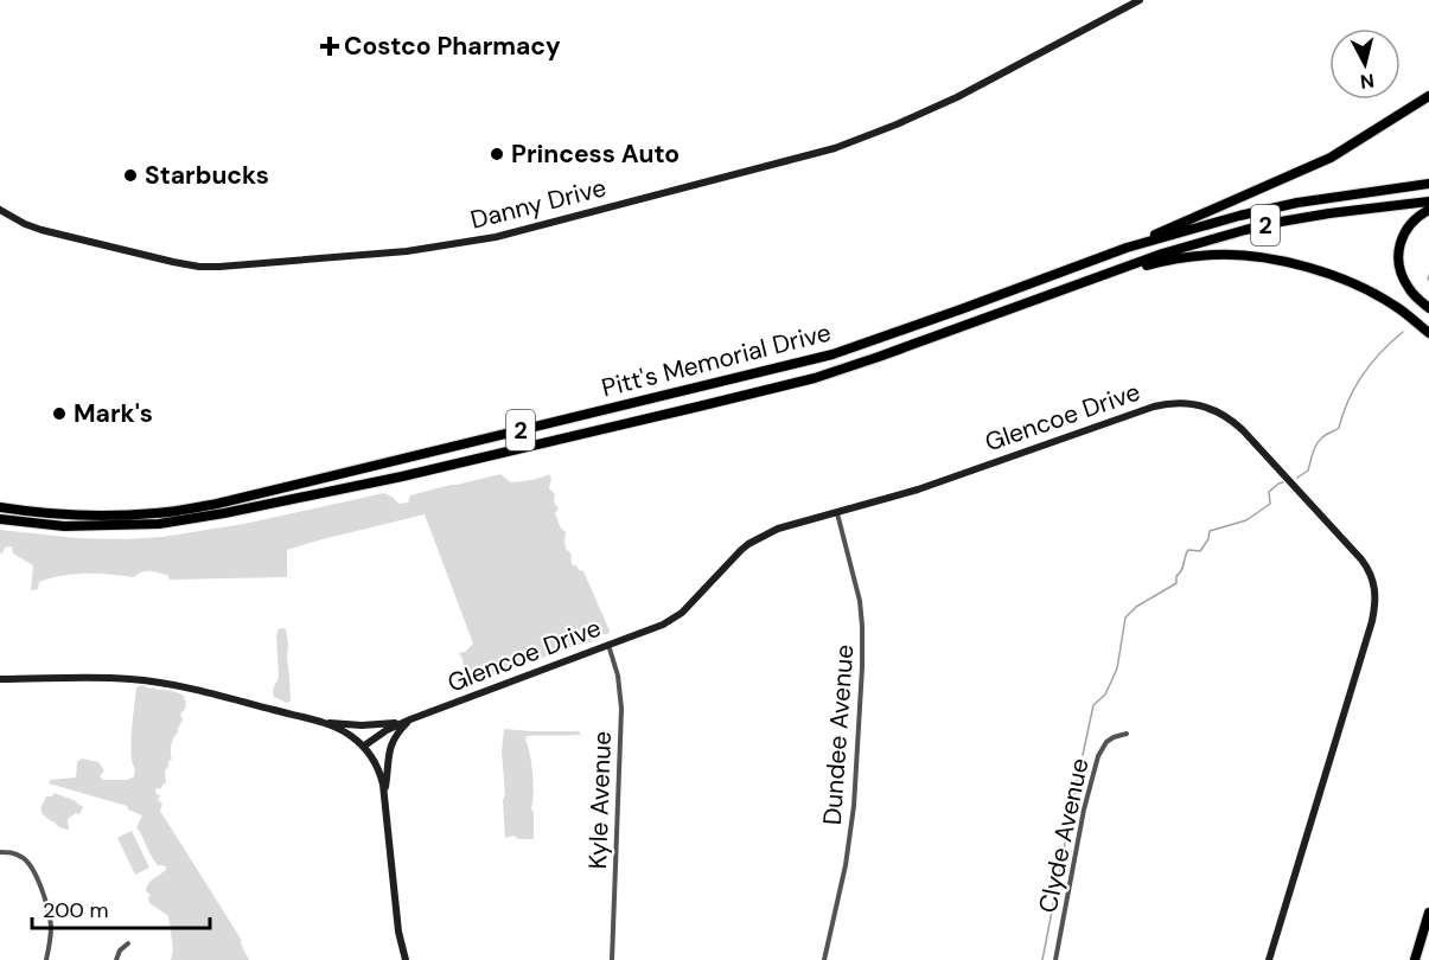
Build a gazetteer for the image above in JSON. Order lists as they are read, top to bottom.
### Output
{
  "streets": {
    "highway": ["2", "Pitt's Memorial Drive"],
    "street": [
      "Danny Drive",
      "Glencoe Drive",
      "Dundee Avenue",
      "Kyle Avenue",
      "Clyde Avenue"
    ]
  },
  "crossings": [
    ["Glencoe Drive", "Dundee Avenue"],
    ["Glencoe Drive", "Kyle Avenue"]
  ],
  "places": {
    "health": ["Costco Pharmacy"],
    "other": ["Princess Auto", "Starbucks", "Mark's"]
  },
  "scale_bar": "200 m",
  "north": "bottom"
}
